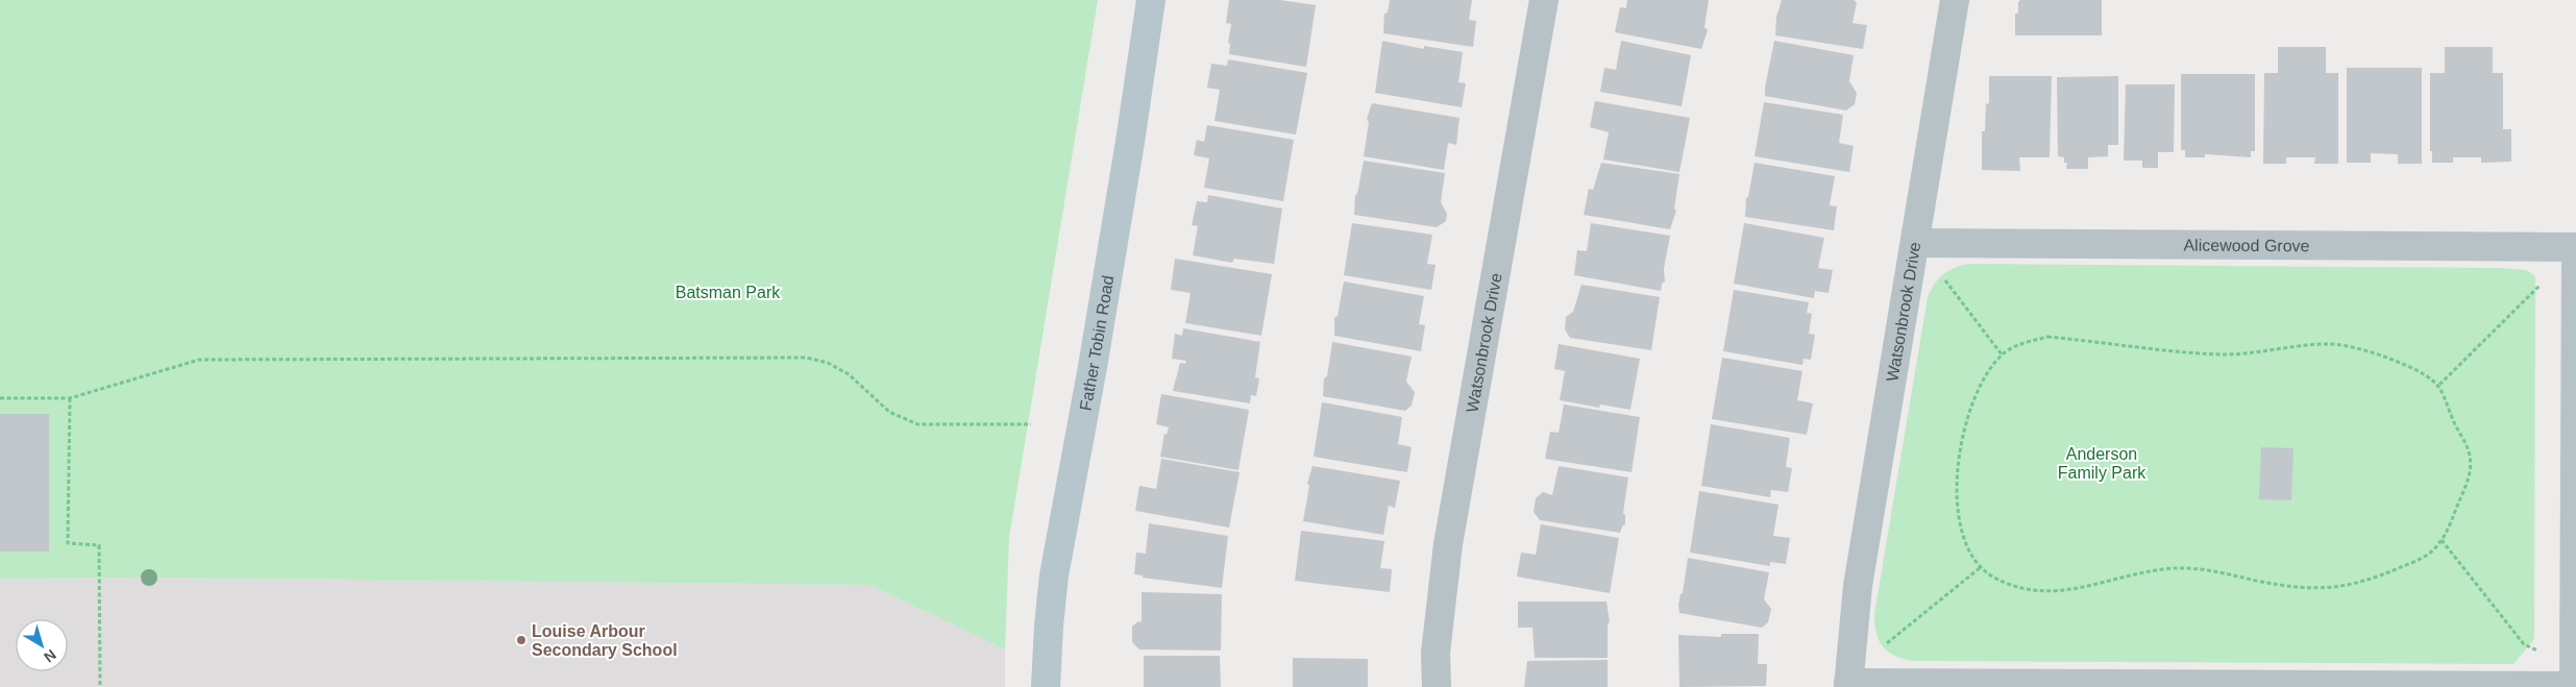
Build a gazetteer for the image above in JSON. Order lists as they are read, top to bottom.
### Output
{
  "streets": {
    "street": ["Alicewood Grove", "Watsonbrook Drive", "Father Tobin Road"]
  },
  "crossings": [
    ["Alicewood Grove", "Watsonbrook Drive"]
  ],
  "parks": ["Batsman Park", "Anderson Family Park"],
  "places": ["Louise Arbour Secondary School"],
  "north": "bottom right"
}
